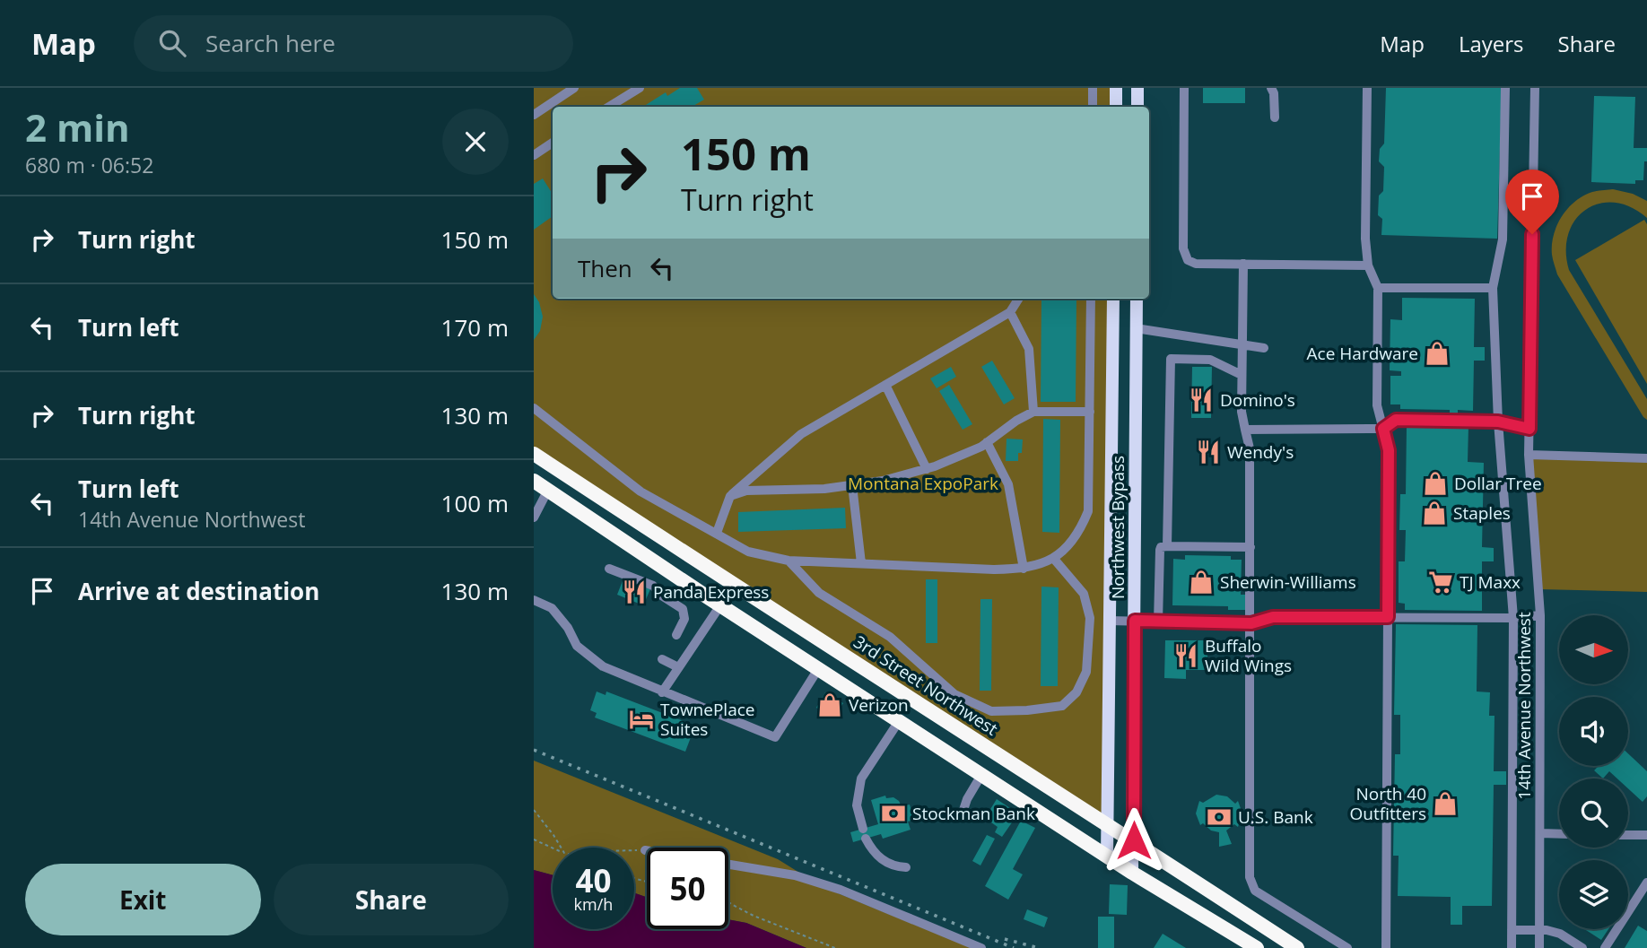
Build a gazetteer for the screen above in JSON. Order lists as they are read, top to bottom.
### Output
{
  "streets": {
    "highway": ["3rd Street Northwest"],
    "main road": ["Northwest Bypass"],
    "street": ["14th Avenue Northwest"]
  },
  "crossings": [
    ["Northwest Bypass", "3rd Street Northwest"]
  ],
  "parks": ["Montana ExpoPark"],
  "places": {
    "shop": [
      "Ace Hardware",
      "Dollar Tree",
      "Staples",
      "Sherwin-Williams",
      "Verizon",
      "North 40 Outfitters"
    ],
    "restaurant": [
      "Domino's",
      "Wendy's",
      "Panda Express",
      "Buffalo Wild Wings"
    ],
    "supermarket": ["TJ Maxx"],
    "hotel": ["TownePlace Suites"],
    "bank": ["Stockman Bank", "U.S. Bank"]
  },
  "north": "right",
  "page": {
    "header": "Map",
    "search": "Search here",
    "nav": ["Map", "Layers", "Share"],
    "heading": ["2 min", "680 m · 06:52"],
    "turn": ["150 m", "Turn right"],
    "list": [
      {
        "name": "Turn right",
        "value": "150 m"
      },
      {
        "name": "Turn left",
        "value": "170 m"
      },
      {
        "name": "Turn right",
        "value": "130 m"
      },
      {
        "name": "Turn left",
        "note": "14th Avenue Northwest",
        "value": "100 m"
      },
      {
        "name": "Arrive at destination",
        "value": "130 m"
      }
    ],
    "then": "Then",
    "speed": "40 km/h",
    "limit": "50",
    "buttons": ["Exit", "Share"]
  }
}
